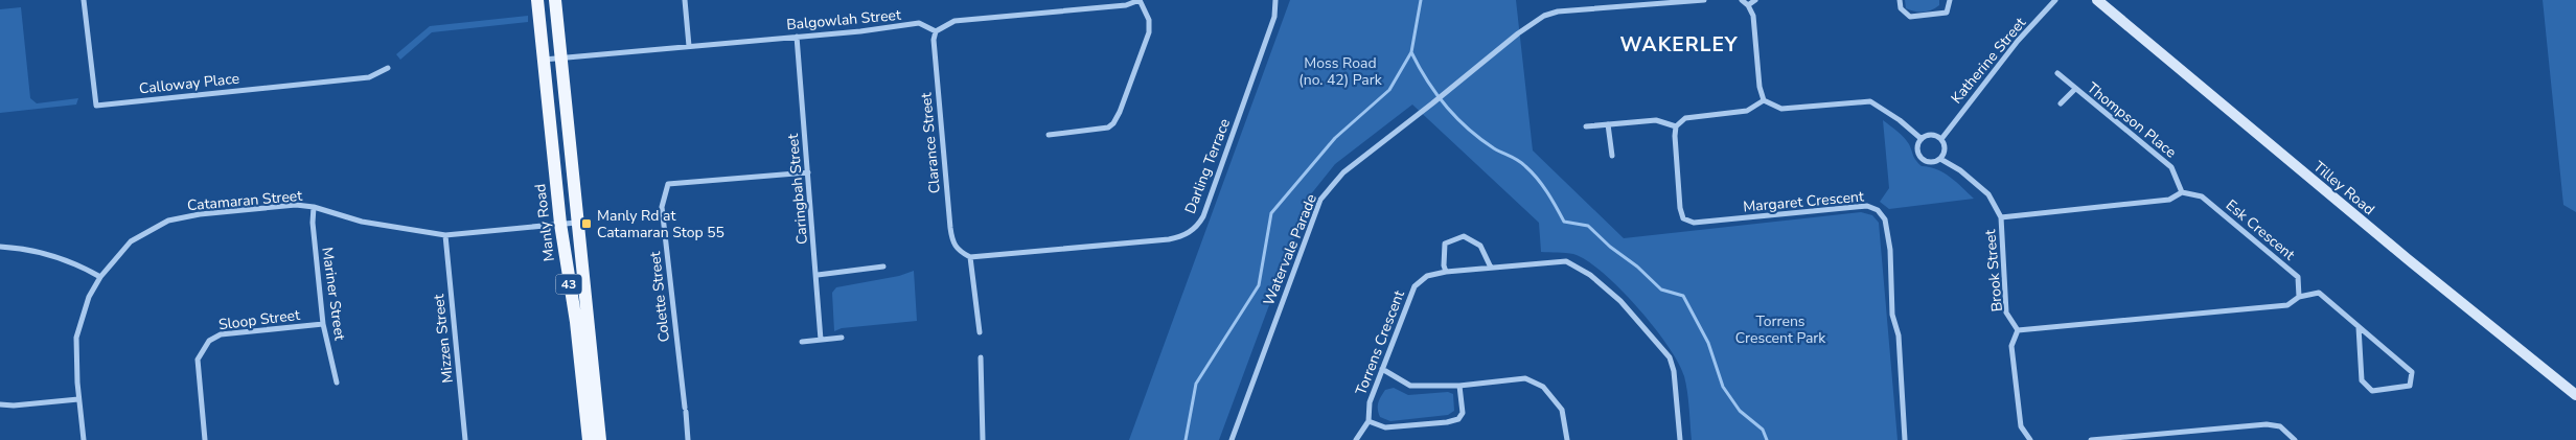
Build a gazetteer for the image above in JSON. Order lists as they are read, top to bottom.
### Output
{
  "streets": {
    "main road": ["Tilley Road", "Manly Road", "43"],
    "street": [
      "Balgowlah Street",
      "Katherine Street",
      "Calloway Place",
      "Thompson Place",
      "Clarance Street",
      "Darling Terrace",
      "Caringbah Street",
      "Catamaran Street",
      "Margaret Crescent",
      "Esk Crescent",
      "Watervale Parade",
      "Brook Street",
      "Mariner Street",
      "Colette Street",
      "Sloop Street",
      "Mizzen Street",
      "Torrens Crescent"
    ]
  },
  "crossings": [
    ["Balgowlah Street", "Clarance Street"],
    ["Balgowlah Street", "Caringbah Street"],
    ["Balgowlah Street", "Manly Road"],
    ["Balgowlah Street", "43"],
    ["Katherine Street", "Brook Street"],
    ["Thompson Place", "Esk Crescent"],
    ["Clarance Street", "Darling Terrace"],
    ["Caringbah Street", "Colette Street"],
    ["Catamaran Street", "Manly Road"],
    ["Catamaran Street", "43"],
    ["Catamaran Street", "Mariner Street"],
    ["Catamaran Street", "Mizzen Street"],
    ["Mariner Street", "Sloop Street"]
  ],
  "districts": ["WAKERLEY"],
  "parks": ["Moss Road (no. 42) Park", "Torrens Crescent Park"],
  "places": {
    "transit": ["Manly Rd at Catamaran Stop 55"]
  }
}
